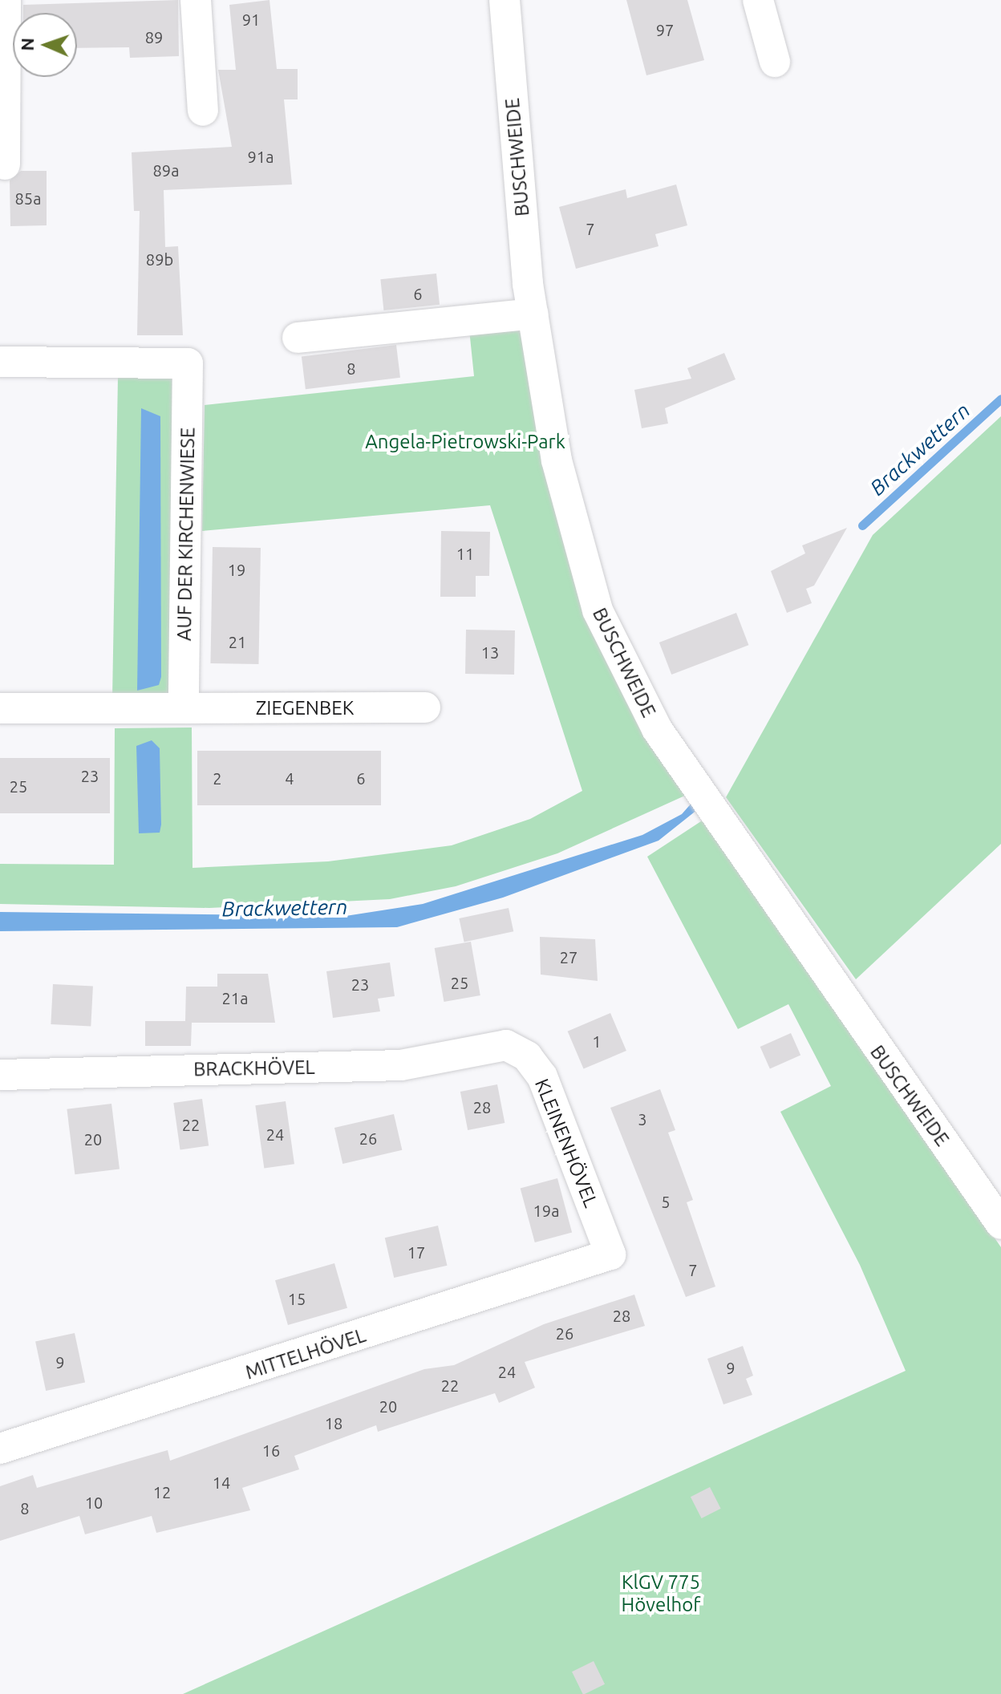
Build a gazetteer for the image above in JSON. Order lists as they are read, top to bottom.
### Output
{
  "streets": {
    "street": [
      "BUSCHWEIDE",
      "AUF DER KIRCHENWIESE",
      "ZIEGENBEK",
      "BRACKHÖVEL",
      "KLEINENHÖVEL",
      "MITTELHÖVEL"
    ]
  },
  "crossings": [
    ["AUF DER KIRCHENWIESE", "ZIEGENBEK"],
    ["BRACKHÖVEL", "KLEINENHÖVEL"],
    ["KLEINENHÖVEL", "MITTELHÖVEL"]
  ],
  "water": ["Brackwettern"],
  "parks": ["Angela-Pietrowski-Park", "KlGV 775 Hövelhof"],
  "house_numbers": [
    "91",
    "97",
    "89",
    "91a",
    "89a",
    "85a",
    "7",
    "89b",
    "6",
    "8",
    "11",
    "19",
    "21",
    "13",
    "23",
    "2",
    "4",
    "6",
    "25",
    "27",
    "25",
    "23",
    "21a",
    "1",
    "28",
    "3",
    "22",
    "24",
    "26",
    "20",
    "5",
    "19a",
    "17",
    "7",
    "15",
    "28",
    "26",
    "9",
    "9",
    "24",
    "22",
    "20",
    "18",
    "16",
    "14",
    "12",
    "10",
    "8"
  ],
  "north": "left"
}
